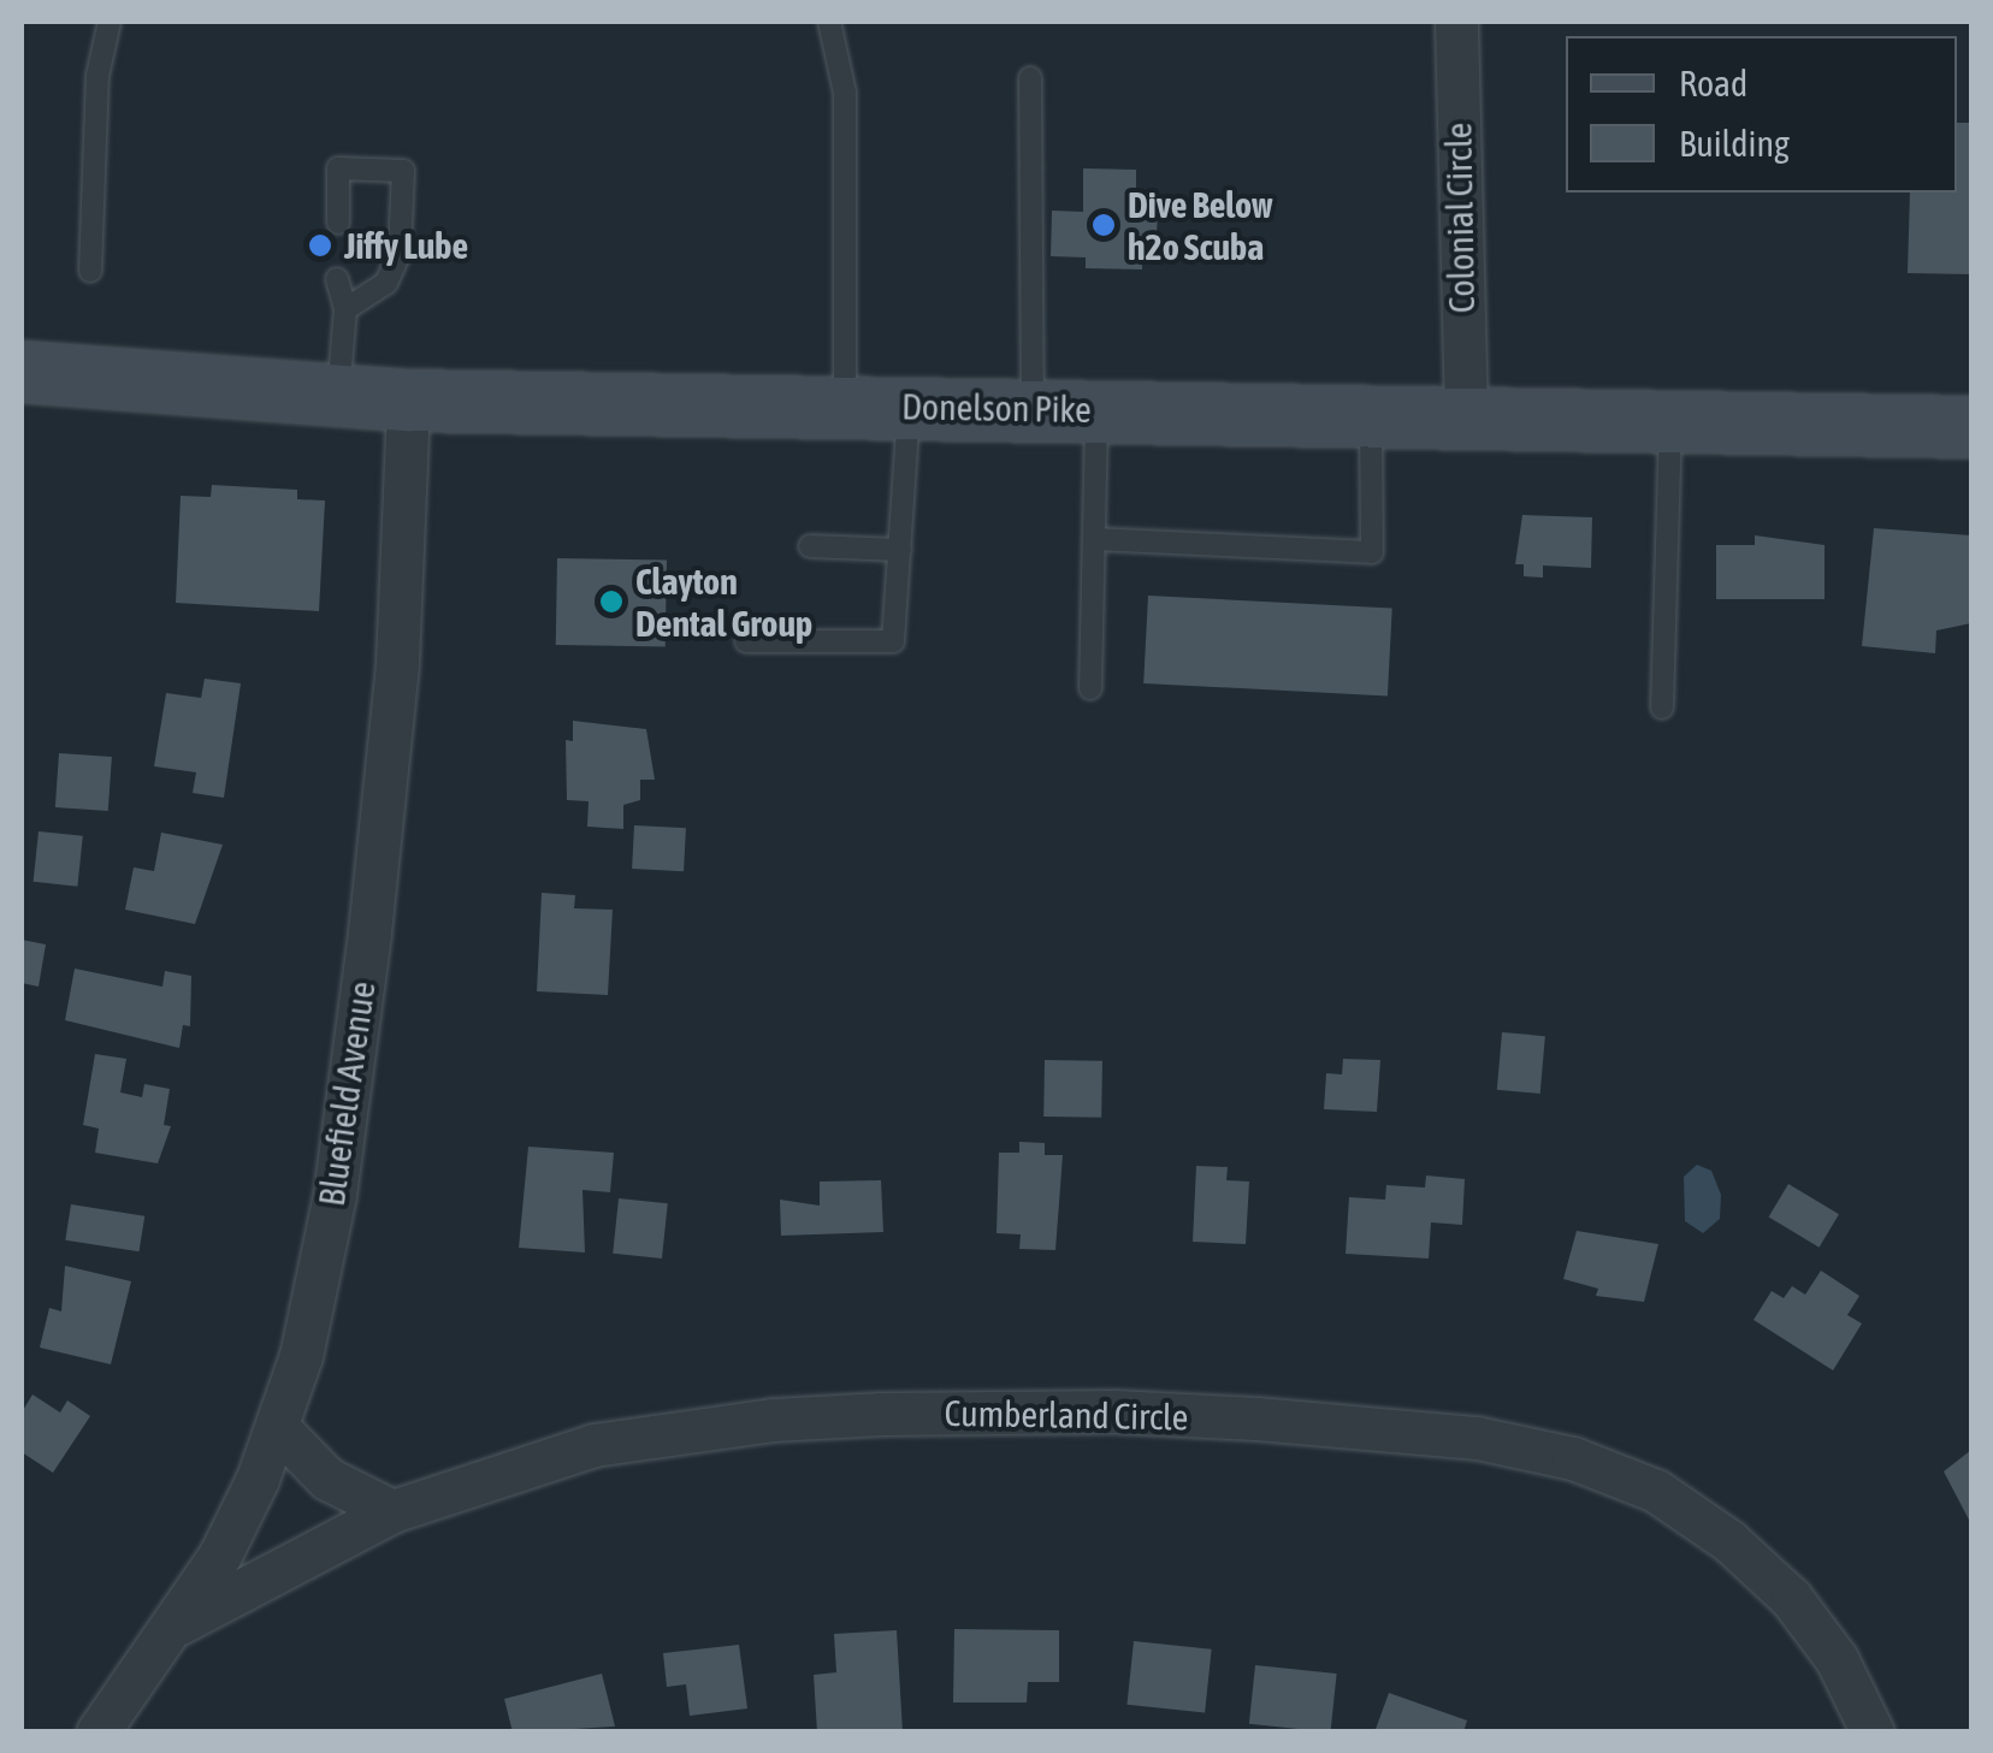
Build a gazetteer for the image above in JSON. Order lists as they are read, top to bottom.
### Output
{
  "streets": {
    "main road": ["Donelson Pike"],
    "street": ["Colonial Circle", "Bluefield Avenue", "Cumberland Circle"]
  },
  "crossings": [
    ["Colonial Circle", "Donelson Pike"],
    ["Donelson Pike", "Bluefield Avenue"],
    ["Bluefield Avenue", "Cumberland Circle"]
  ],
  "places": ["Dive Below h2o Scuba", "Jiffy Lube", "Clayton Dental Group"],
  "legend": ["Road", "Building"]
}
